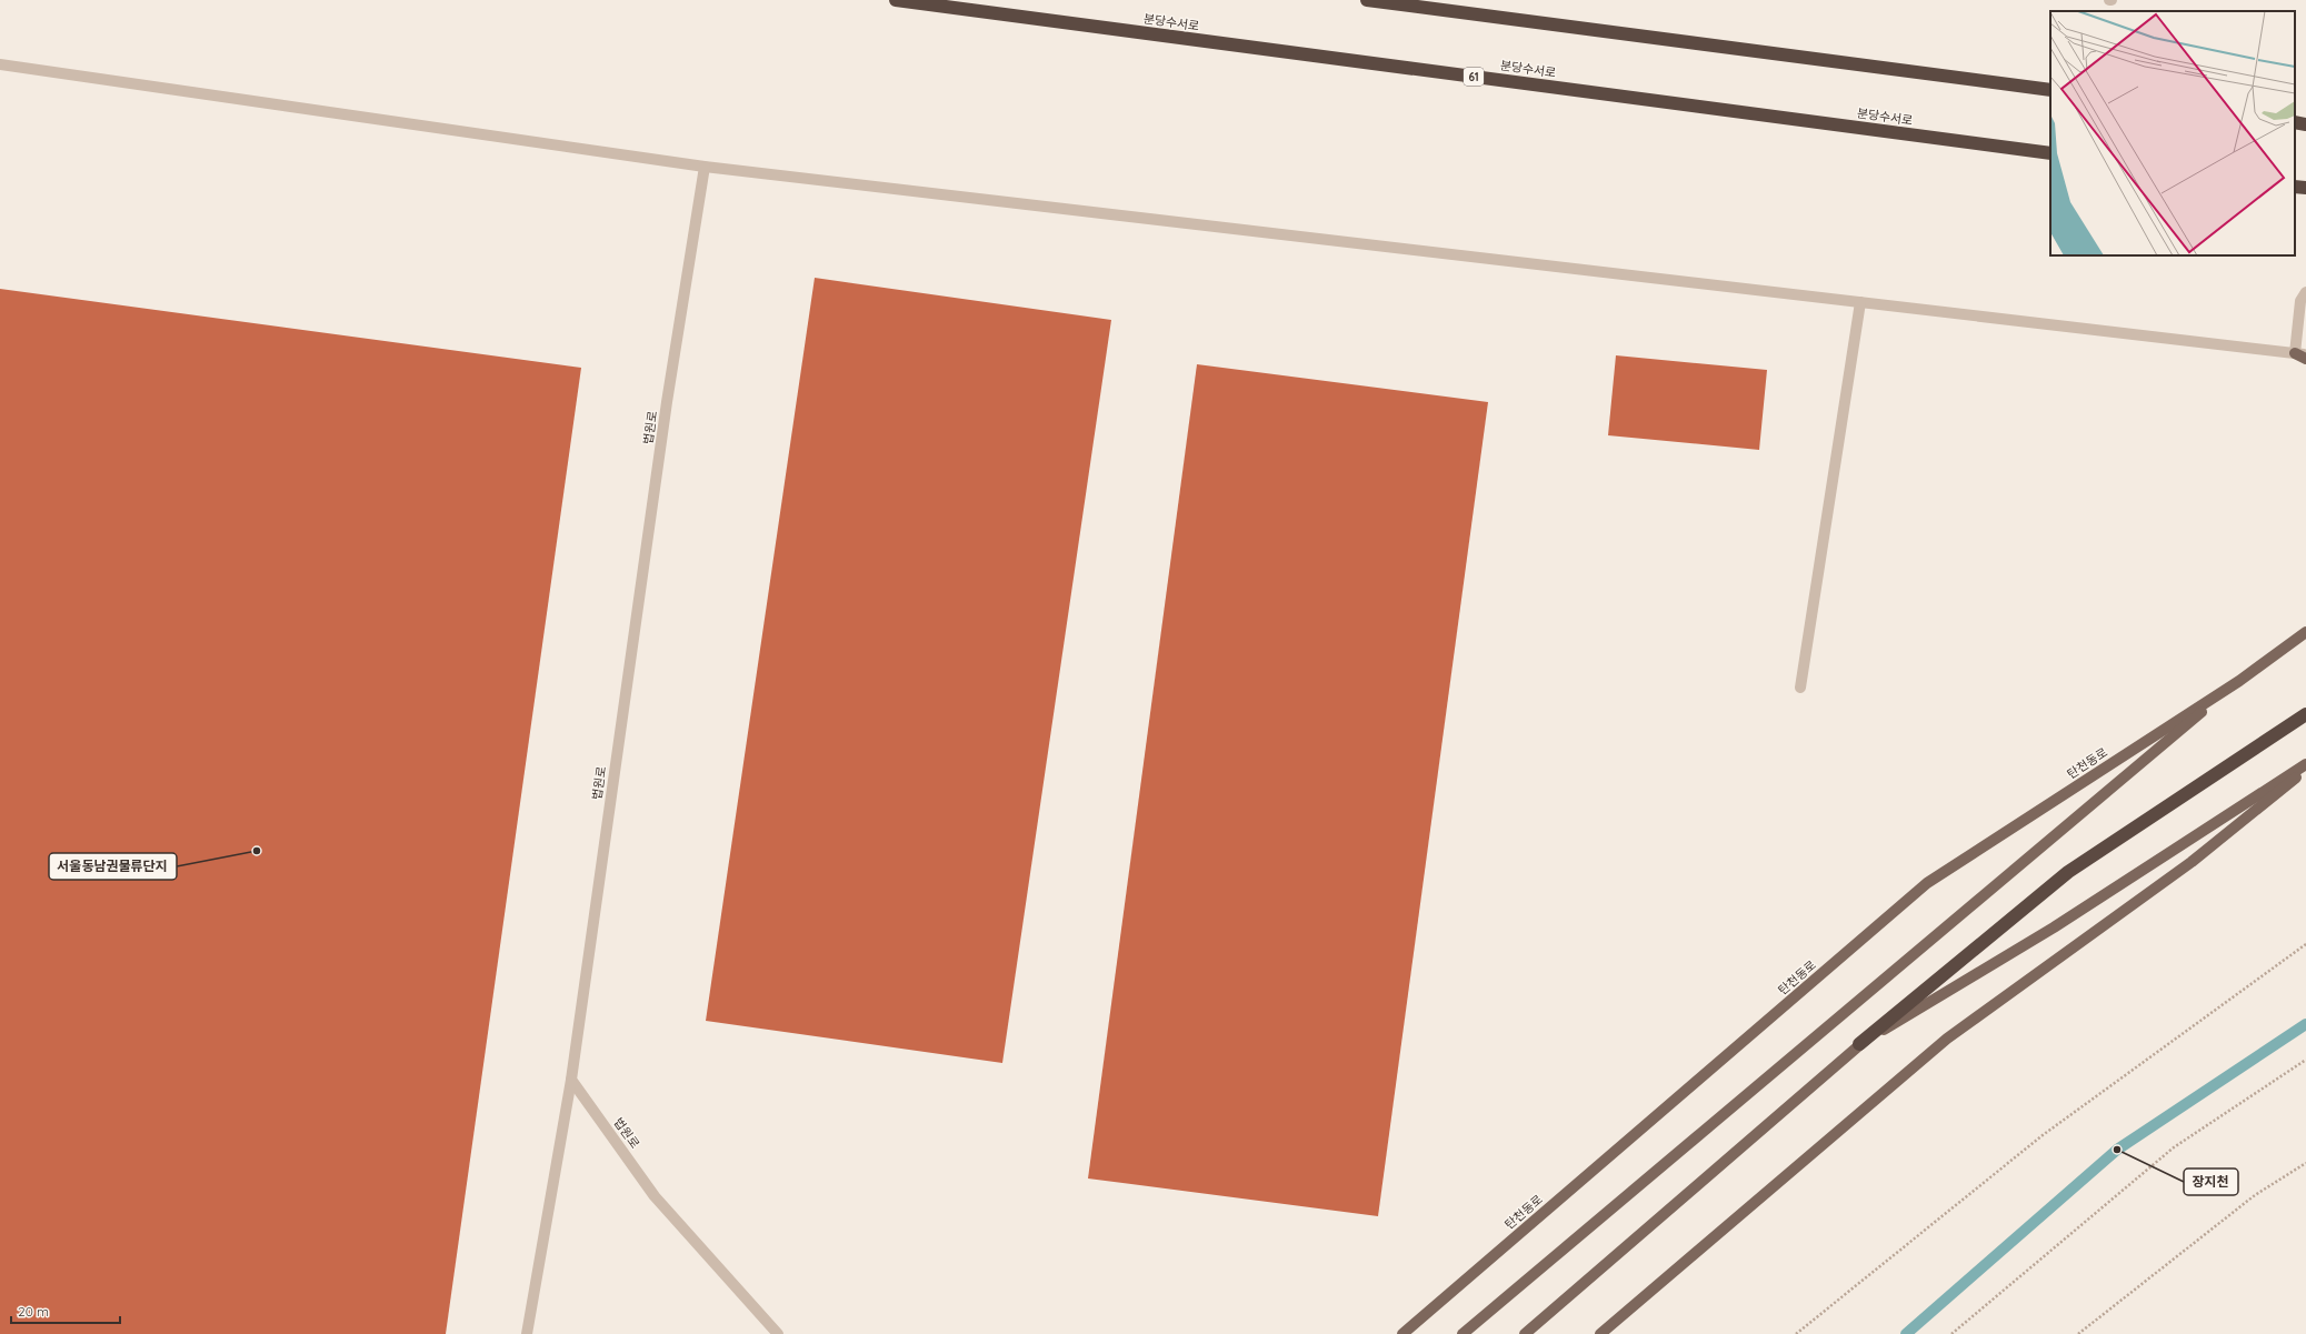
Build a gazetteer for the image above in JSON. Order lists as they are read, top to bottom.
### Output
{
  "streets": {
    "highway": ["분당수서로", "61"],
    "main road": ["탄천동로"],
    "street": ["법원로"]
  },
  "places": ["서울동남권물류단지", "장지천"],
  "scale_bar": "20 m"
}
